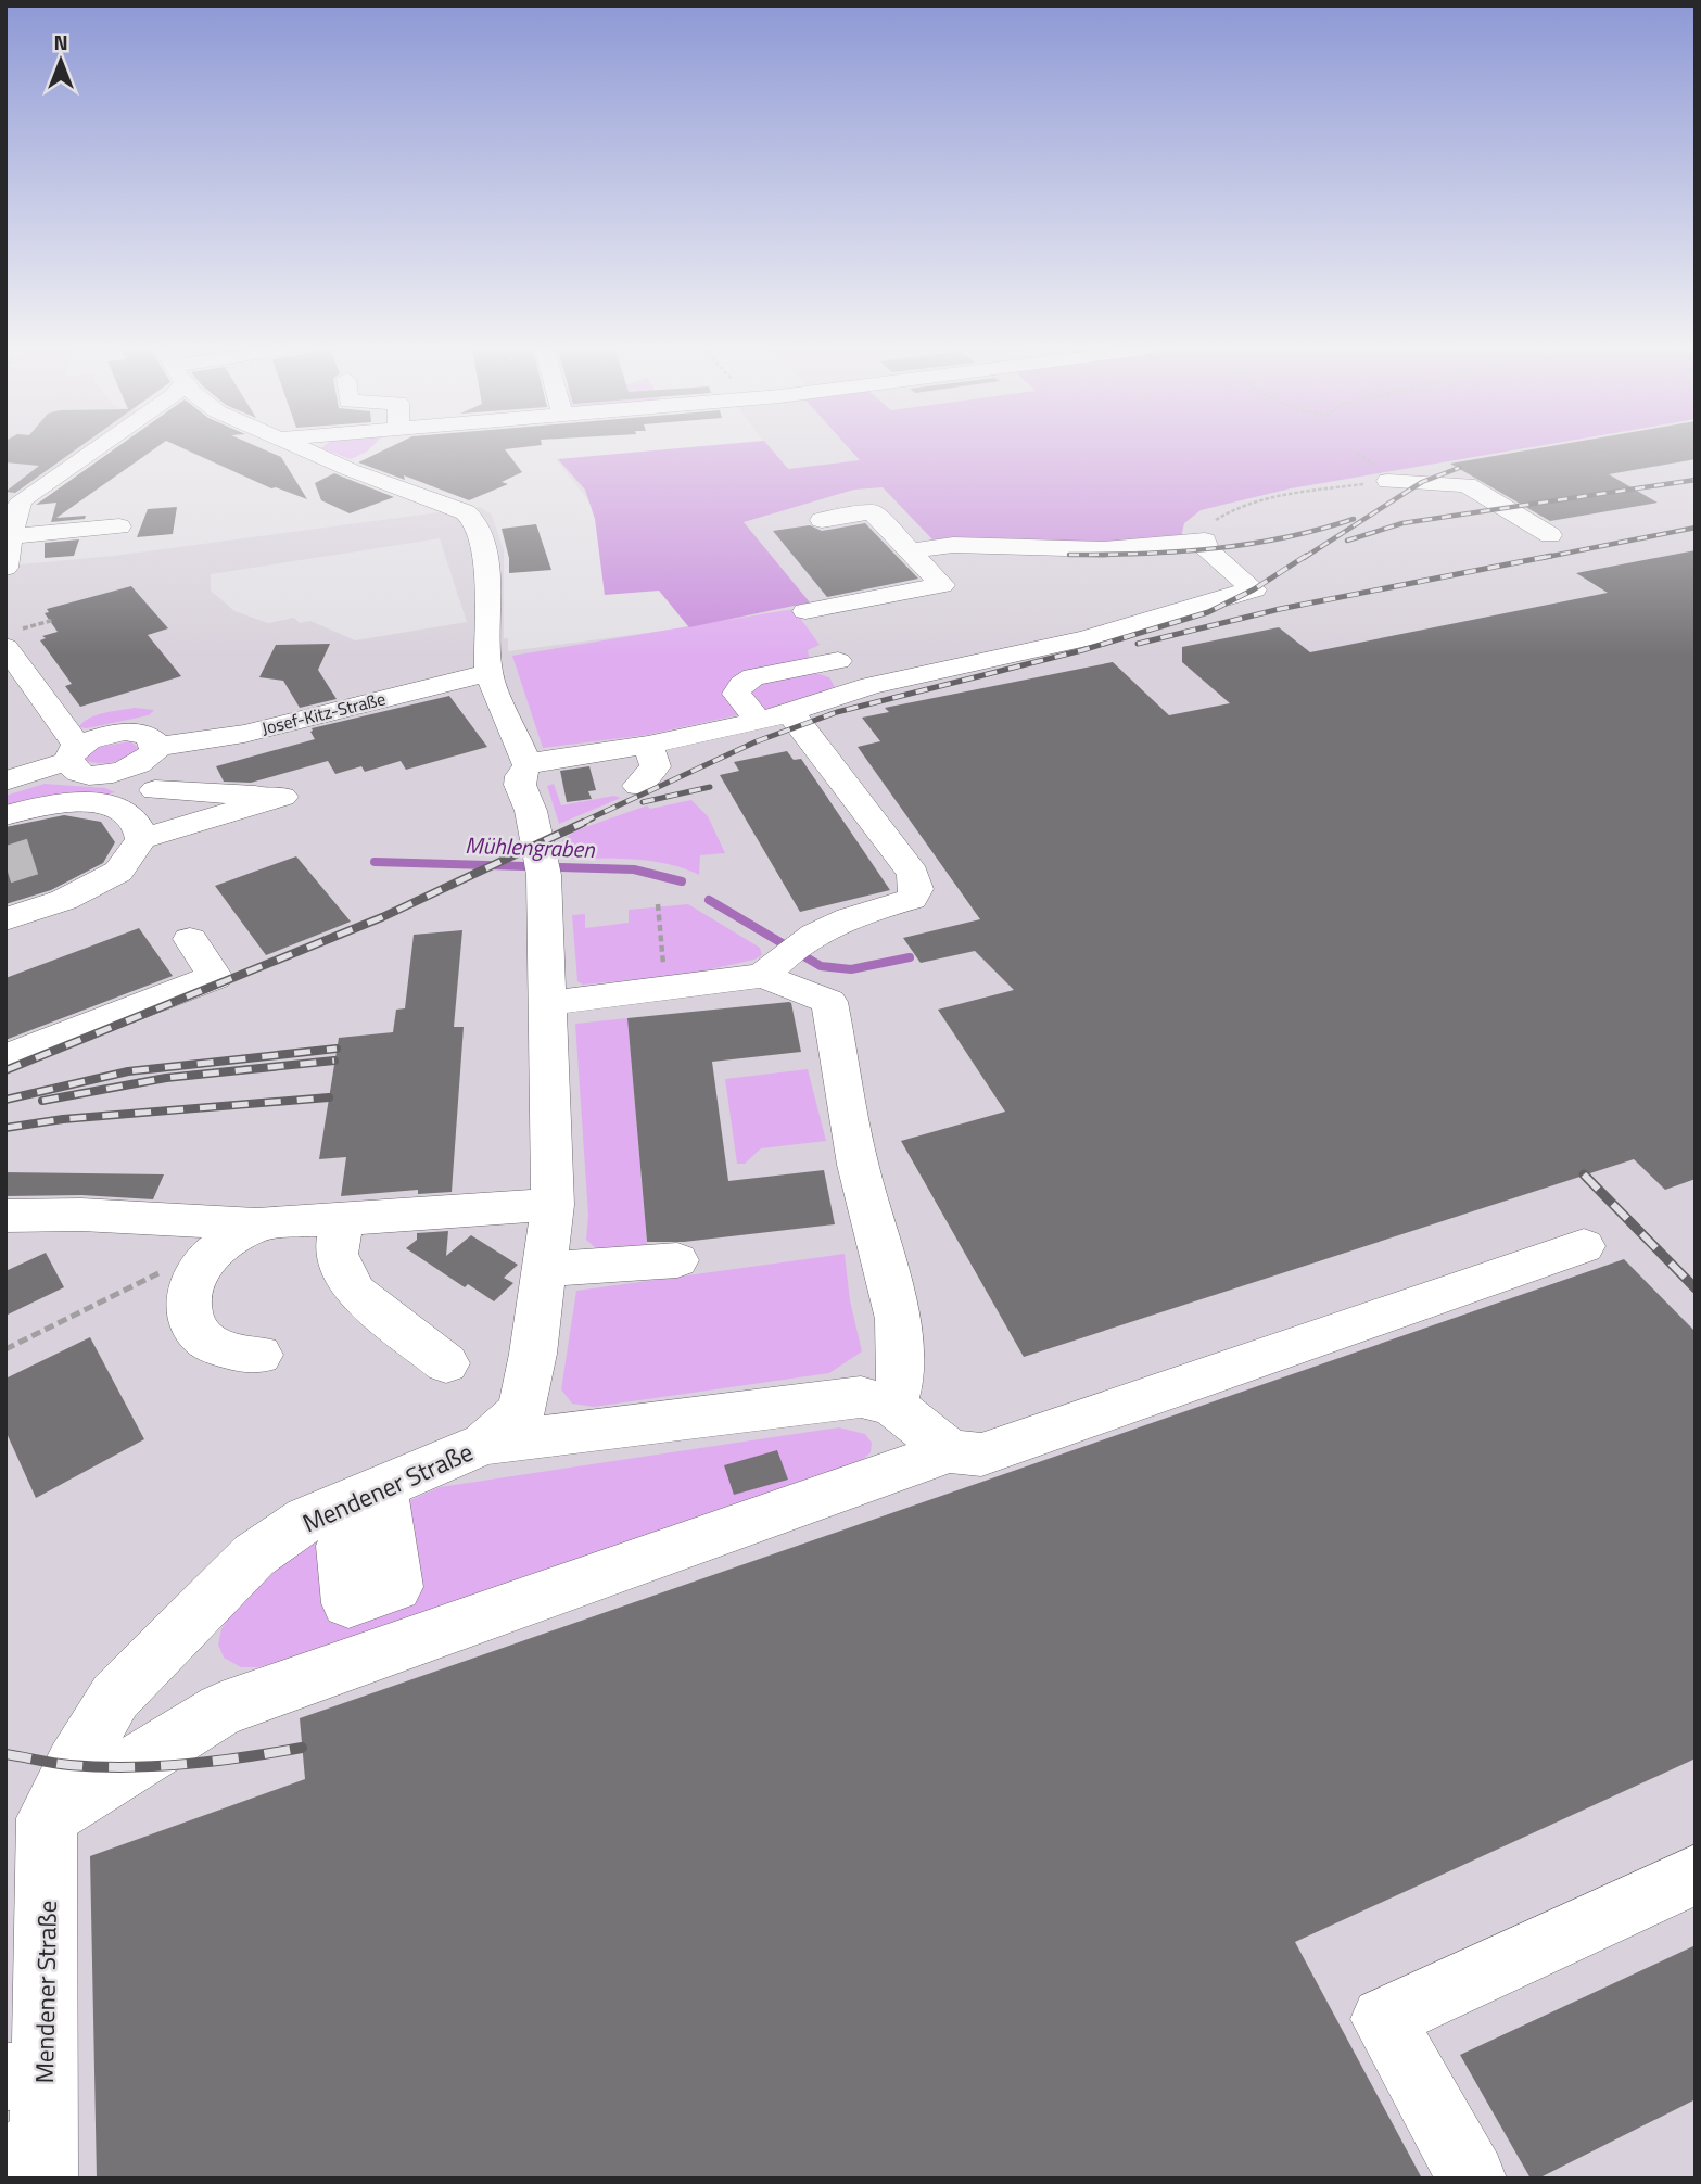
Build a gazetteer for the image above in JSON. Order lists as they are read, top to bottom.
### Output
{
  "streets": {
    "street": ["Josef-Kitz-Straße", "Mendener Straße"]
  },
  "crossings": [
    ["Josef-Kitz-Straße", "Mendener Straße"]
  ],
  "water": ["Mühlengraben"],
  "north": "top"
}
